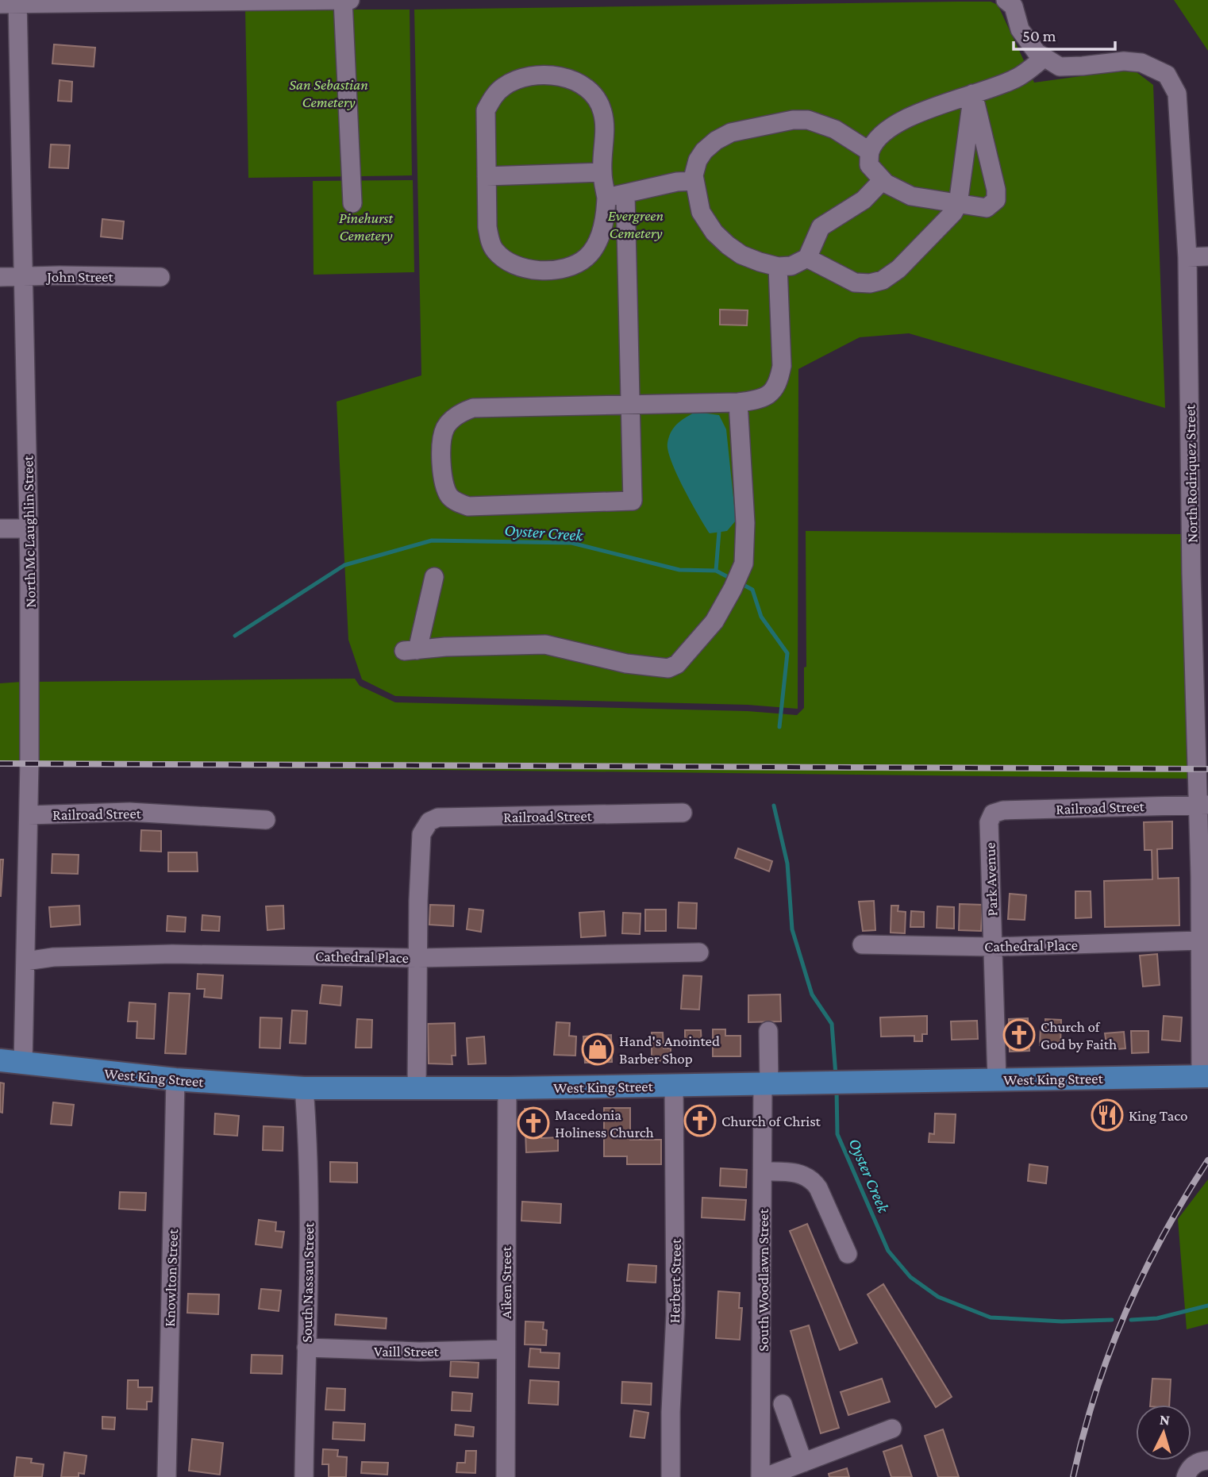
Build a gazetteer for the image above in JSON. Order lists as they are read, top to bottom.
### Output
{
  "streets": {
    "main road": ["West King Street"],
    "street": [
      "John Street",
      "North Rodriquez Street",
      "North Mc Laughlin Street",
      "Railroad Street",
      "Park Avenue",
      "Cathedral Place",
      "Knowlton Street",
      "South Woodlawn Street",
      "Herbert Street",
      "South Nassau Street",
      "Aiken Street",
      "Vaill Street"
    ]
  },
  "crossings": [
    ["John Street", "North Mc Laughlin Street"],
    ["North Rodriquez Street", "Railroad Street"],
    ["North Rodriquez Street", "Cathedral Place"],
    ["North Rodriquez Street", "West King Street"],
    ["North Mc Laughlin Street", "Railroad Street"],
    ["North Mc Laughlin Street", "Cathedral Place"],
    ["North Mc Laughlin Street", "West King Street"],
    ["Railroad Street", "Park Avenue"],
    ["Railroad Street", "Cathedral Place"],
    ["Park Avenue", "Cathedral Place"],
    ["Park Avenue", "West King Street"],
    ["West King Street", "Knowlton Street"],
    ["West King Street", "South Woodlawn Street"],
    ["West King Street", "Herbert Street"],
    ["West King Street", "South Nassau Street"],
    ["West King Street", "Aiken Street"],
    ["South Nassau Street", "Vaill Street"],
    ["Aiken Street", "Vaill Street"]
  ],
  "water": ["Oyster Creek"],
  "parks": ["San Sebastian Cemetery", "Evergreen Cemetery", "Pinehurst Cemetery"],
  "places": {
    "church": ["Church of God by Faith", "Church of Christ", "Macedonia Holiness Church"],
    "shop": ["Hand's Anointed Barber Shop"],
    "restaurant": ["King Taco"]
  },
  "scale_bar": "50 m",
  "north": "top"
}
